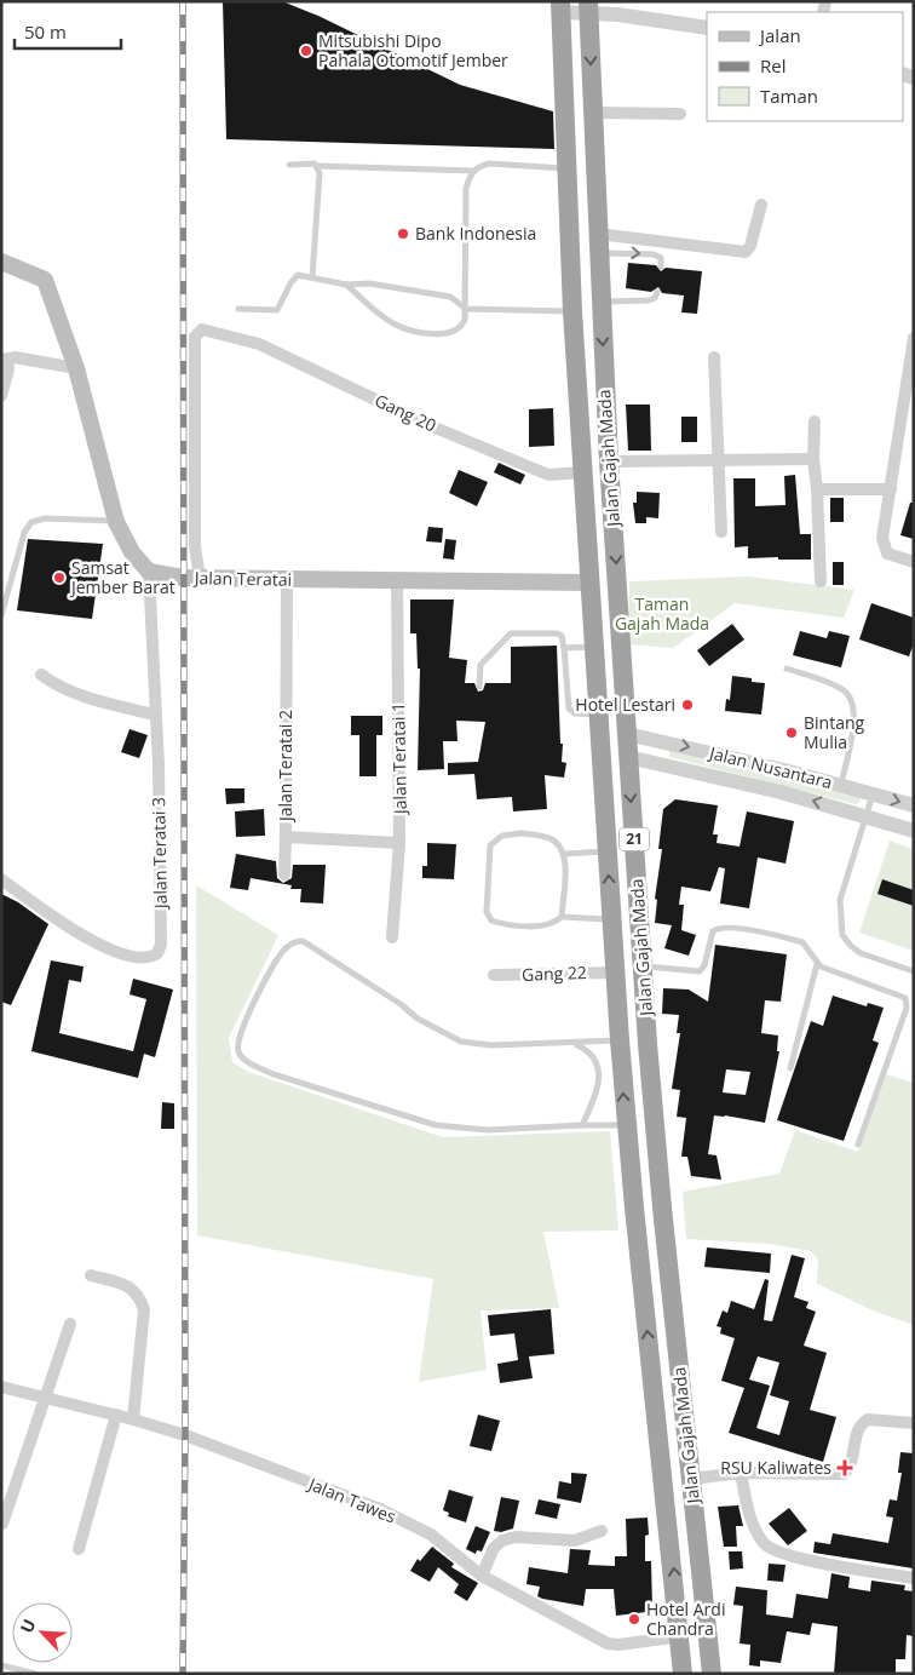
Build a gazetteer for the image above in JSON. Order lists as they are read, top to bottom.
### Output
{
  "streets": {
    "highway": ["Jalan Gajah Mada", "21"],
    "main road": ["Jalan Teratai"],
    "street": [
      "Gang 20",
      "Jalan Teratai 1",
      "Jalan Teratai 2",
      "Jalan Nusantara",
      "Jalan Teratai 3",
      "Gang 22",
      "Jalan Tawes"
    ]
  },
  "crossings": [
    ["Gang 20", "Jalan Gajah Mada"],
    ["Gang 20", "Jalan Teratai"],
    ["Jalan Gajah Mada", "Jalan Teratai"],
    ["Jalan Gajah Mada", "Jalan Nusantara"],
    ["Jalan Gajah Mada", "Gang 22"],
    ["Jalan Gajah Mada", "Jalan Tawes"],
    ["Jalan Teratai", "Jalan Teratai 1"],
    ["Jalan Teratai", "Jalan Teratai 2"],
    ["Jalan Teratai", "Jalan Teratai 3"],
    ["Jalan Teratai 1", "Jalan Teratai 2"]
  ],
  "parks": ["Taman Gajah Mada"],
  "places": {
    "other": [
      "Mitsubishi Dipo Pahala Otomotif Jember",
      "Bank Indonesia",
      "Samsat Jember Barat",
      "Hotel Lestari",
      "Bintang Mulia",
      "Hotel Ardi Chandra"
    ],
    "health": ["RSU Kaliwates"]
  },
  "legend": ["Jalan", "Rel", "Taman"],
  "scale_bar": "50 m",
  "north": "top left"
}
